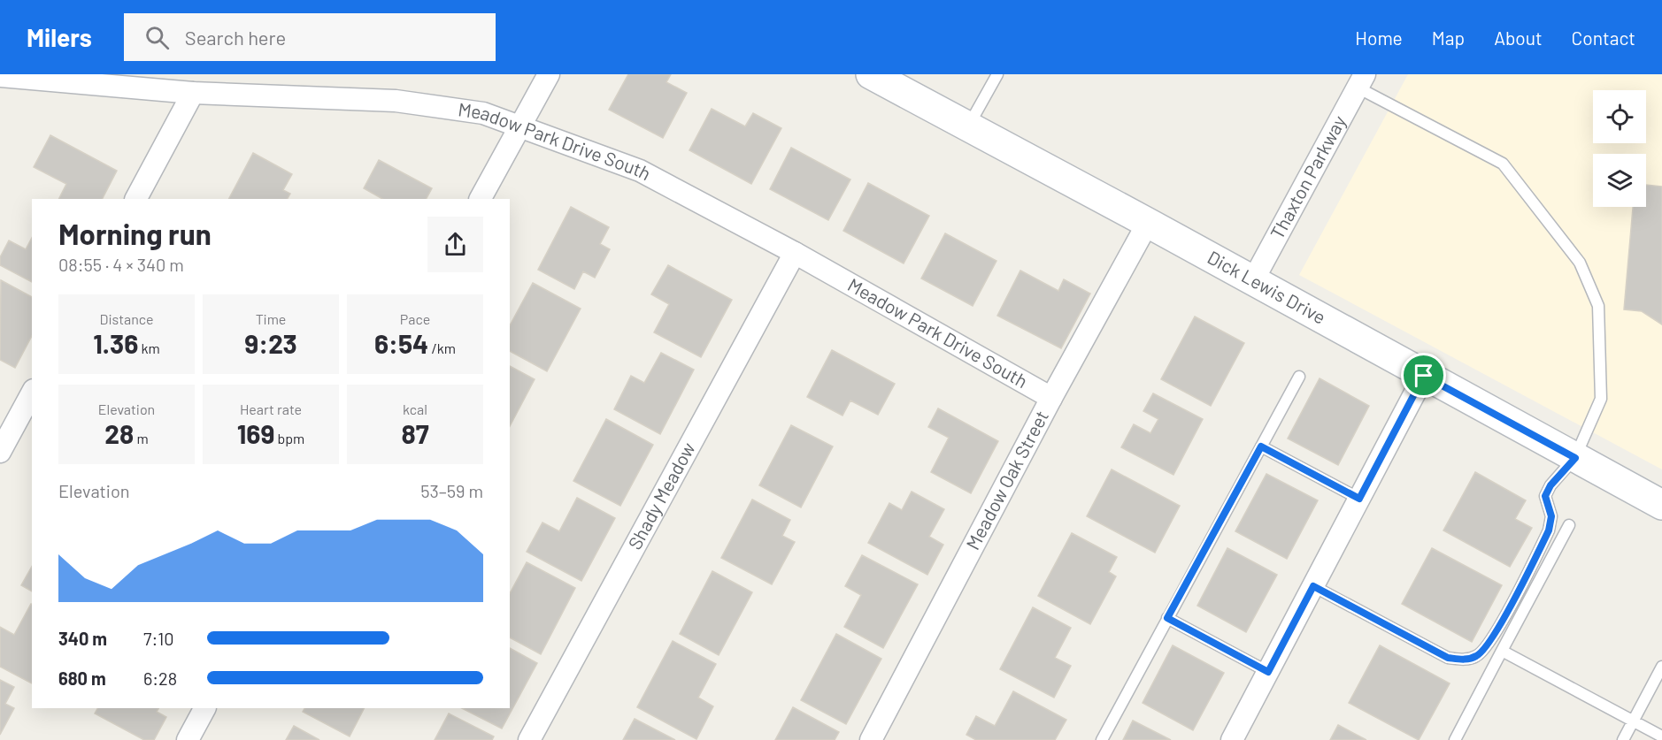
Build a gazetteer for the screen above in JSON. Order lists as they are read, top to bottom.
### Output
{
  "streets": {
    "street": [
      "Meadow Park Drive South",
      "Thaxton Parkway",
      "Dick Lewis Drive",
      "Meadow Oak Street",
      "Shady Meadow"
    ]
  },
  "crossings": [
    ["Meadow Park Drive South", "Meadow Oak Street"],
    ["Meadow Park Drive South", "Shady Meadow"],
    ["Thaxton Parkway", "Dick Lewis Drive"],
    ["Dick Lewis Drive", "Meadow Oak Street"]
  ],
  "page": {
    "header": "Milers",
    "search": "Search here",
    "nav": [
      "Home",
      "Map",
      "About",
      "Contact"
    ],
    "heading": ["Morning run", "08:55 · 4 × 340 m"],
    "stats": [
      ["Distance", "1.36 km"],
      ["Time", "9:23"],
      ["Pace", "6:54 /km"],
      ["Elevation", "28 m"],
      ["Heart rate", "169 bpm"],
      ["kcal", "87"]
    ],
    "chart": ["Elevation", "53–59 m"],
    "list": [
      {
        "name": "340 m",
        "note": "7:10"
      },
      {
        "name": "680 m",
        "note": "6:28"
      }
    ]
  }
}
